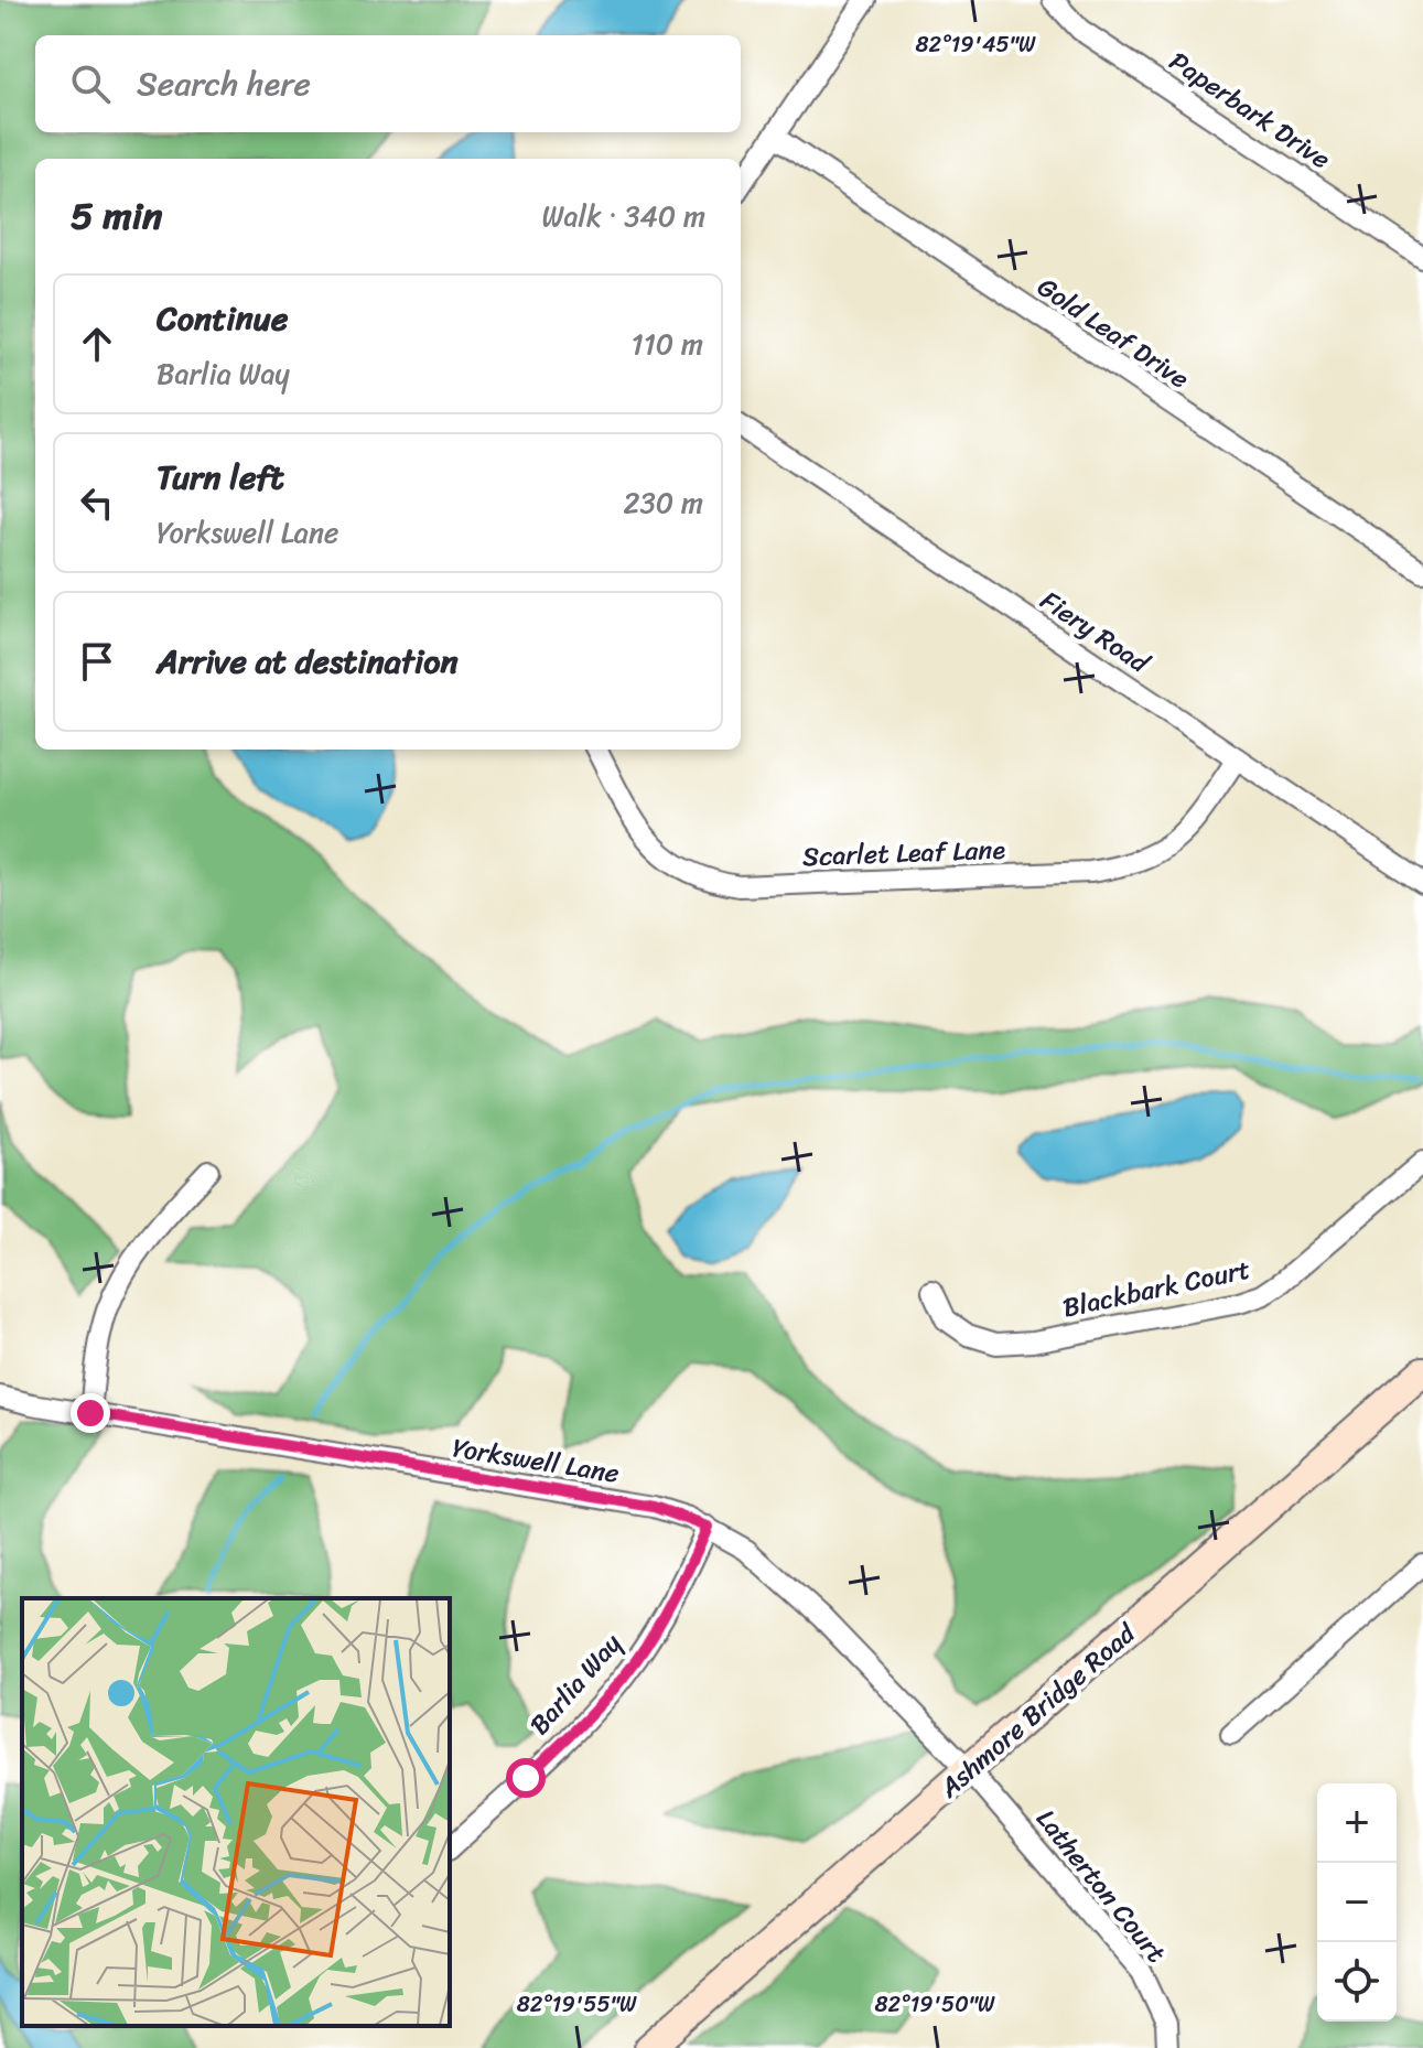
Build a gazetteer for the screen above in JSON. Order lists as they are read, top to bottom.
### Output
{
  "streets": {
    "main road": ["Ashmore Bridge Road"],
    "street": [
      "Paperbark Drive",
      "Gold Leaf Drive",
      "Fiery Road",
      "Scarlet Leaf Lane",
      "Blackbark Court",
      "Yorkswell Lane",
      "Barlia Way",
      "Latherton Court"
    ]
  },
  "crossings": [
    ["Fiery Road", "Scarlet Leaf Lane"],
    ["Yorkswell Lane", "Barlia Way"],
    ["Yorkswell Lane", "Ashmore Bridge Road"],
    ["Yorkswell Lane", "Latherton Court"],
    ["Ashmore Bridge Road", "Latherton Court"]
  ],
  "page": {
    "search": "Search here",
    "heading": ["5 min", "Walk · 340 m"],
    "list": [
      ["Continue", "Barlia Way", "110 m"],
      ["Turn left", "Yorkswell Lane", "230 m"],
      "Arrive at destination"
    ],
    "map_buttons": ["+", "−"]
  },
  "coordinates": ["82°19'45\"W", "82°19'55\"W", "82°19'50\"W"]
}
